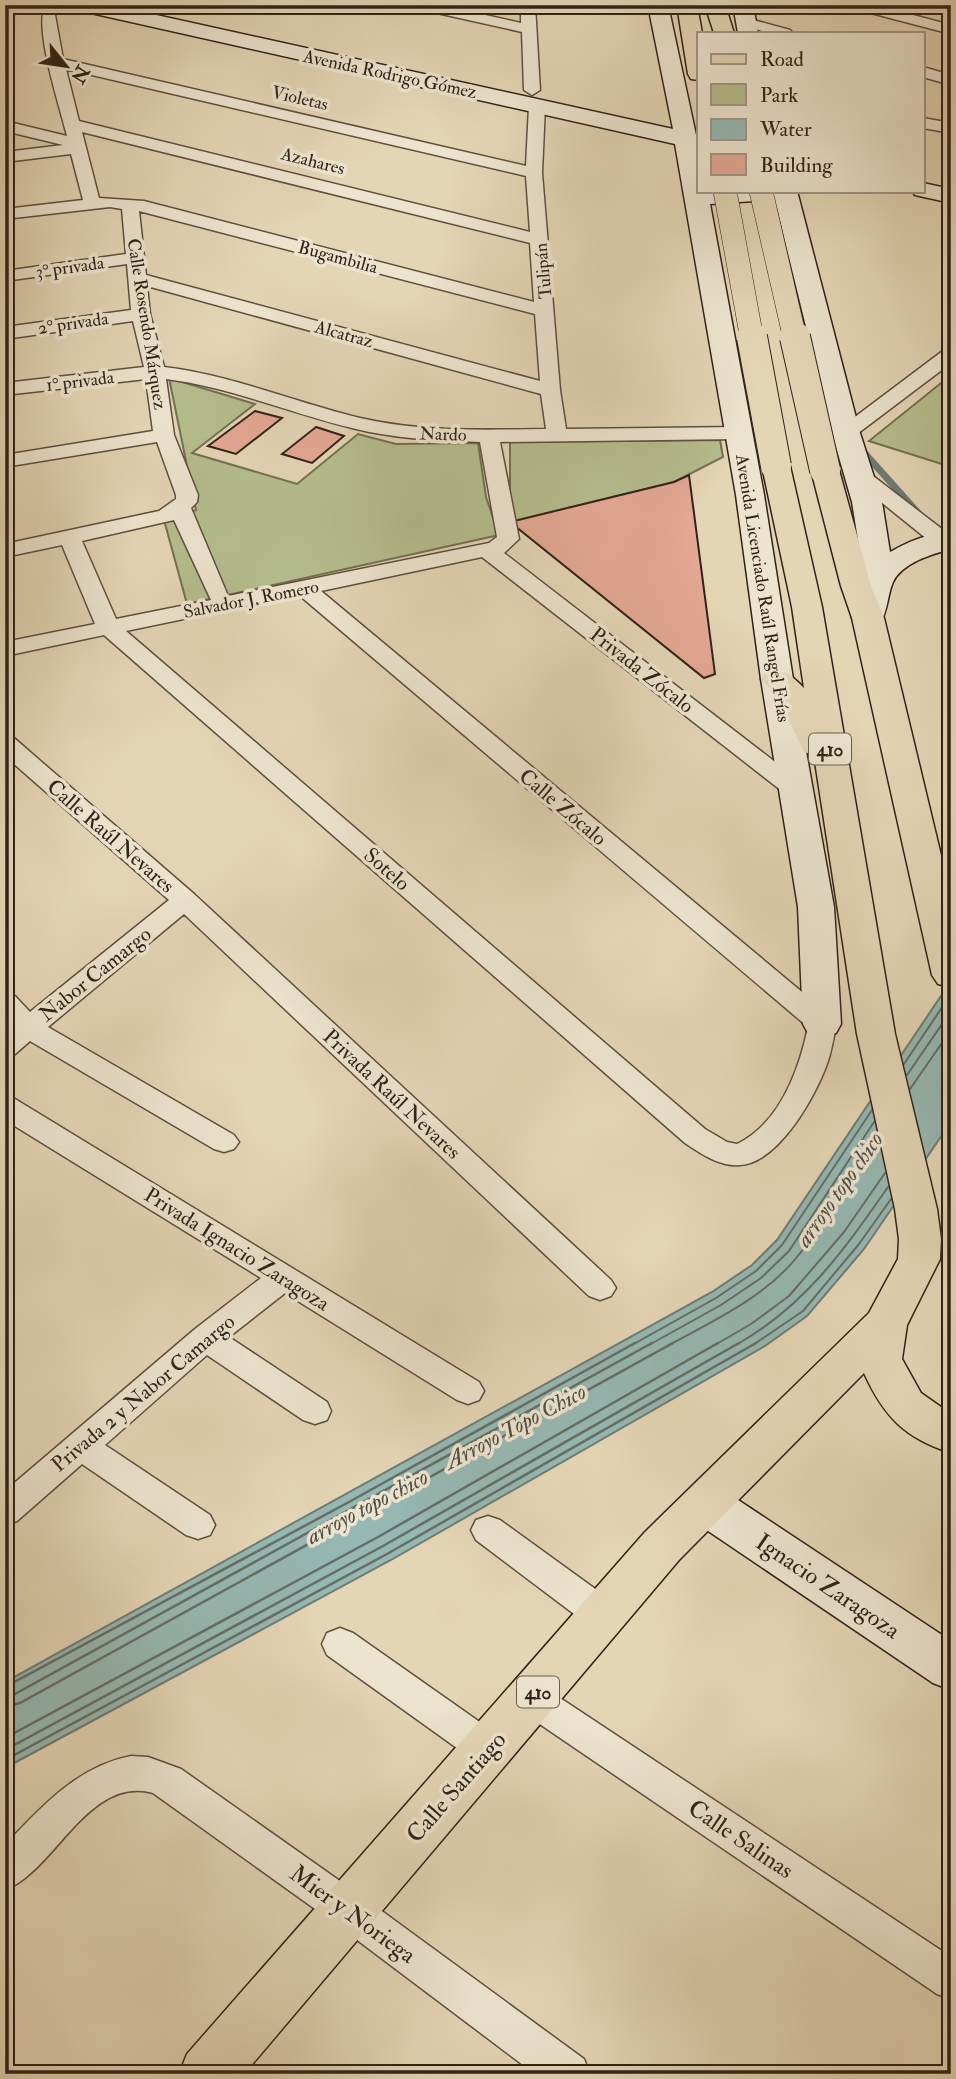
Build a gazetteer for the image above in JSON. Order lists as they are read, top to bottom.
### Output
{
  "streets": {
    "main road": ["410", "Calle Santiago"],
    "street": [
      "Avenida Rodrigo Gómez",
      "Violetas",
      "Azahares",
      "Bugambilia",
      "3° privada",
      "Tulipán",
      "2° privada",
      "Calle Rosendo Márquez",
      "Alcatraz",
      "1° privada",
      "Nardo",
      "Avenida Licenciado Raúl Rangel Frías",
      "Salvador J. Romero",
      "Privada Zócalo",
      "Calle Zócalo",
      "Calle Raúl Nevares",
      "Sotelo",
      "Nabor Camargo",
      "Privada Raúl Nevares",
      "Privada Ignacio Zaragoza",
      "Privada 2 y Nabor Camargo",
      "Ignacio Zaragoza",
      "Calle Salinas",
      "Mier y Noriega"
    ]
  },
  "crossings": [
    ["Avenida Rodrigo Gómez", "Tulipán"],
    ["Avenida Rodrigo Gómez", "Avenida Licenciado Raúl Rangel Frías"],
    ["Violetas", "Tulipán"],
    ["Azahares", "Tulipán"],
    ["Bugambilia", "Tulipán"],
    ["Bugambilia", "Calle Rosendo Márquez"],
    ["3° privada", "Calle Rosendo Márquez"],
    ["Tulipán", "Alcatraz"],
    ["Tulipán", "Nardo"],
    ["2° privada", "Calle Rosendo Márquez"],
    ["Calle Rosendo Márquez", "Alcatraz"],
    ["Calle Rosendo Márquez", "1° privada"],
    ["Calle Rosendo Márquez", "Nardo"],
    ["1° privada", "Nardo"],
    ["Nardo", "Avenida Licenciado Raúl Rangel Frías"],
    ["Avenida Licenciado Raúl Rangel Frías", "Privada Zócalo"],
    ["Avenida Licenciado Raúl Rangel Frías", "Calle Zócalo"],
    ["Avenida Licenciado Raúl Rangel Frías", "Sotelo"],
    ["Salvador J. Romero", "Privada Zócalo"],
    ["Salvador J. Romero", "Calle Zócalo"],
    ["Salvador J. Romero", "Sotelo"],
    ["410", "Calle Santiago"],
    ["Calle Raúl Nevares", "Nabor Camargo"],
    ["Calle Raúl Nevares", "Privada Raúl Nevares"],
    ["Nabor Camargo", "Privada Raúl Nevares"],
    ["Privada Ignacio Zaragoza", "Privada 2 y Nabor Camargo"],
    ["Ignacio Zaragoza", "Calle Santiago"],
    ["Calle Santiago", "Calle Salinas"],
    ["Calle Santiago", "Mier y Noriega"]
  ],
  "water": ["arroyo topo chico", "Arroyo Topo Chico"],
  "legend": [
    "Road",
    "Park",
    "Water",
    "Building"
  ],
  "north": "bottom right"
}
